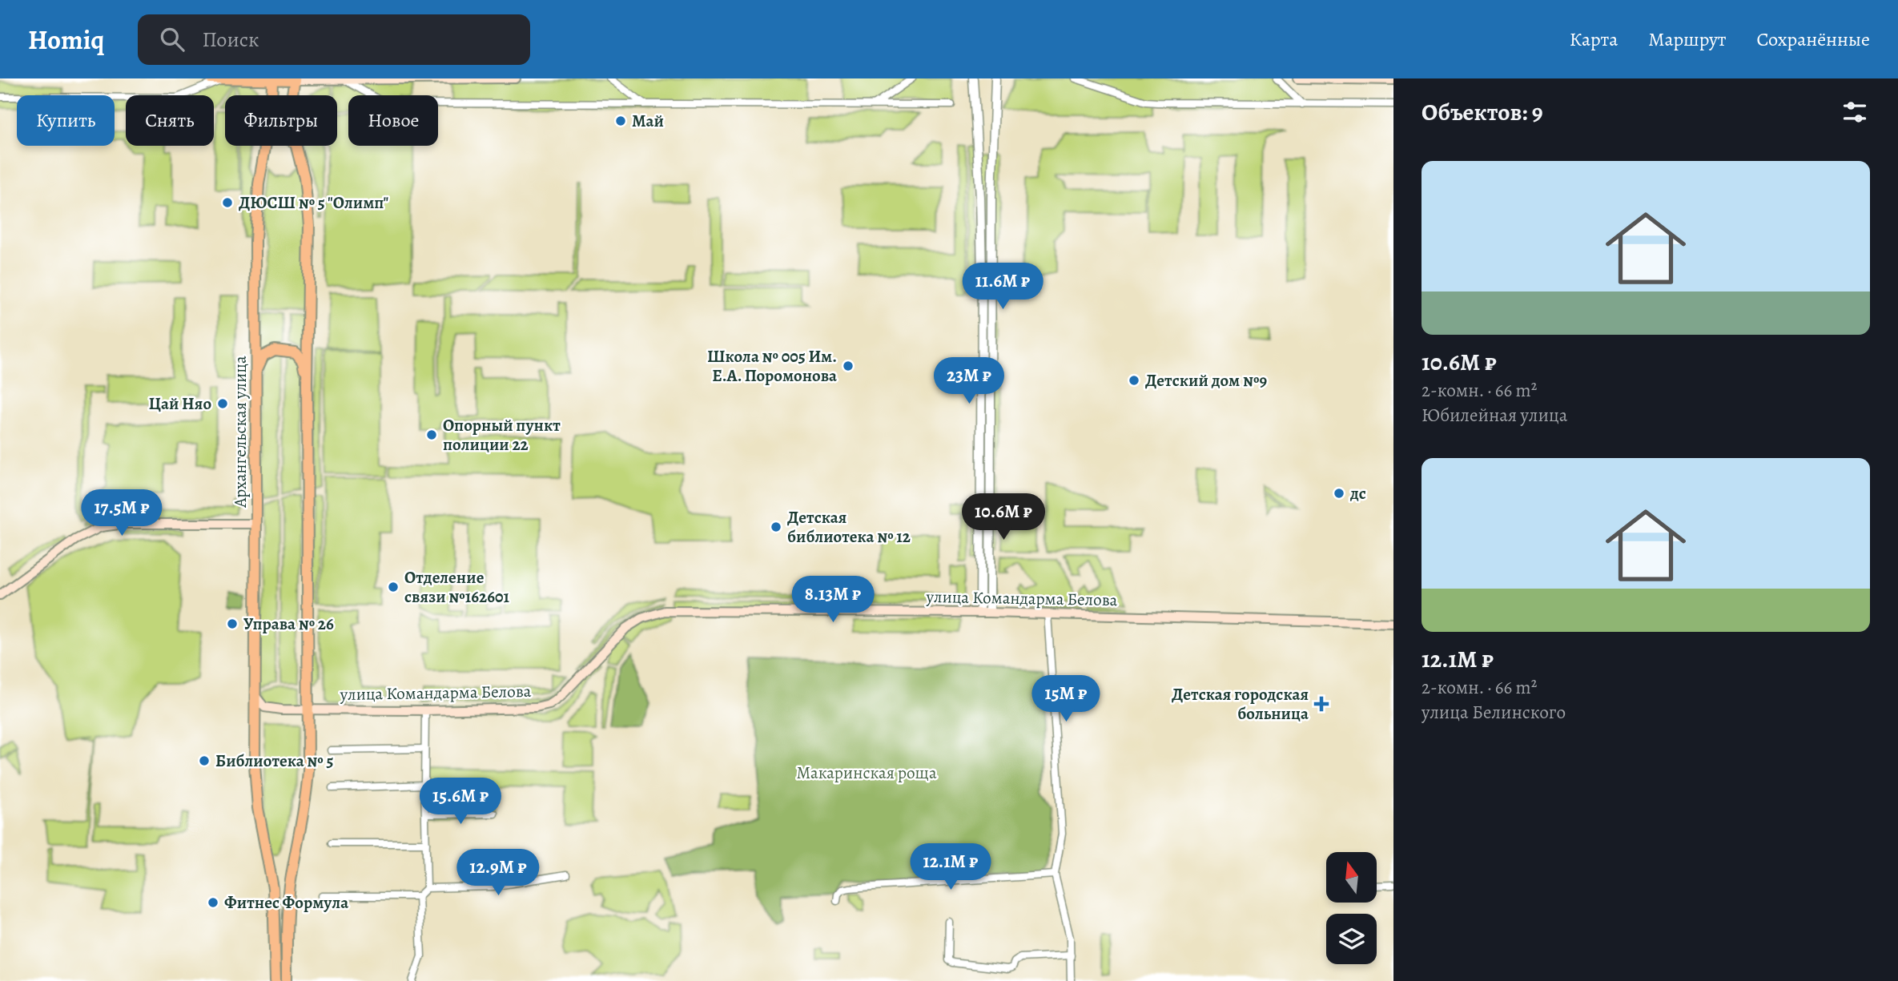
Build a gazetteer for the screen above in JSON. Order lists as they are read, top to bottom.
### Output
{
  "streets": {
    "main road": ["Архангельская улица", "улица Командарма Белова"]
  },
  "crossings": [
    ["Архангельская улица", "улица Командарма Белова"]
  ],
  "parks": ["Макаринская роща"],
  "places": {
    "other": [
      "Май",
      "ДЮСШ № 5 \"Олимп\"",
      "Школа № 005 Им. Е.А. Поромонова",
      "Детский дом №9",
      "Цай Няо",
      "Опорный пункт полиции 22",
      "дс",
      "Детская библиотека № 12",
      "Отделение связи №162601",
      "Управа № 26",
      "Библиотека № 5",
      "Фитнес Формула"
    ],
    "health": ["Детская городская больница"]
  },
  "north": "top",
  "page": {
    "header": "Homiq",
    "search": "Поиск",
    "nav": ["Карта", "Маршрут", "Сохранённые"],
    "heading": "Объектов: 9",
    "chip": [
      "Купить",
      "Снять",
      "Фильтры",
      "Новое"
    ],
    "list": [
      {
        "name": "10.6M ₽",
        "note": "2-комн. · 66 m² · Юбилейная улица"
      },
      {
        "name": "12.1M ₽",
        "note": "2-комн. · 66 m² · улица Белинского"
      }
    ],
    "price": [
      "11.6M ₽",
      "23M ₽",
      "17.5M ₽",
      "10.6M ₽",
      "8.13M ₽",
      "15M ₽",
      "15.6M ₽",
      "12.1M ₽",
      "12.9M ₽"
    ]
  }
}
